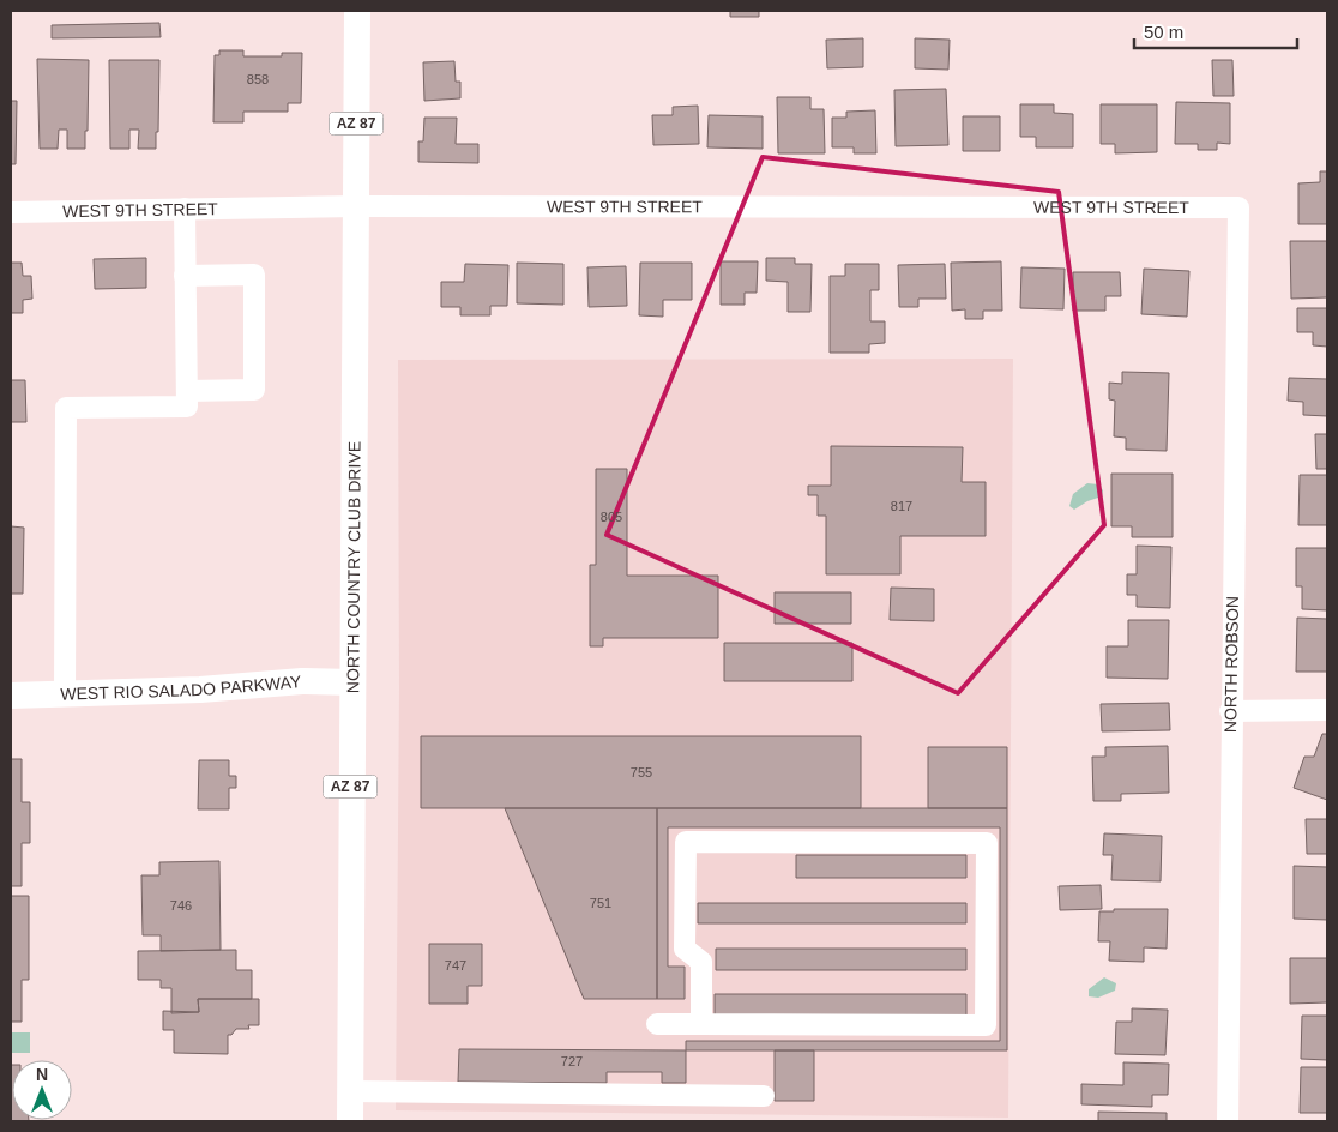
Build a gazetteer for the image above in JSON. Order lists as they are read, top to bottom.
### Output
{
  "streets": {
    "main road": ["AZ 87", "NORTH COUNTRY CLUB DRIVE", "WEST RIO SALADO PARKWAY"],
    "street": ["WEST 9TH STREET", "NORTH ROBSON"]
  },
  "crossings": [
    ["WEST 9TH STREET", "NORTH COUNTRY CLUB DRIVE"],
    ["WEST 9TH STREET", "NORTH ROBSON"],
    ["NORTH COUNTRY CLUB DRIVE", "WEST RIO SALADO PARKWAY"]
  ],
  "house_numbers": [
    "858",
    "817",
    "805",
    "755",
    "751",
    "746",
    "747",
    "727"
  ],
  "scale_bar": "50 m",
  "north": "top"
}
